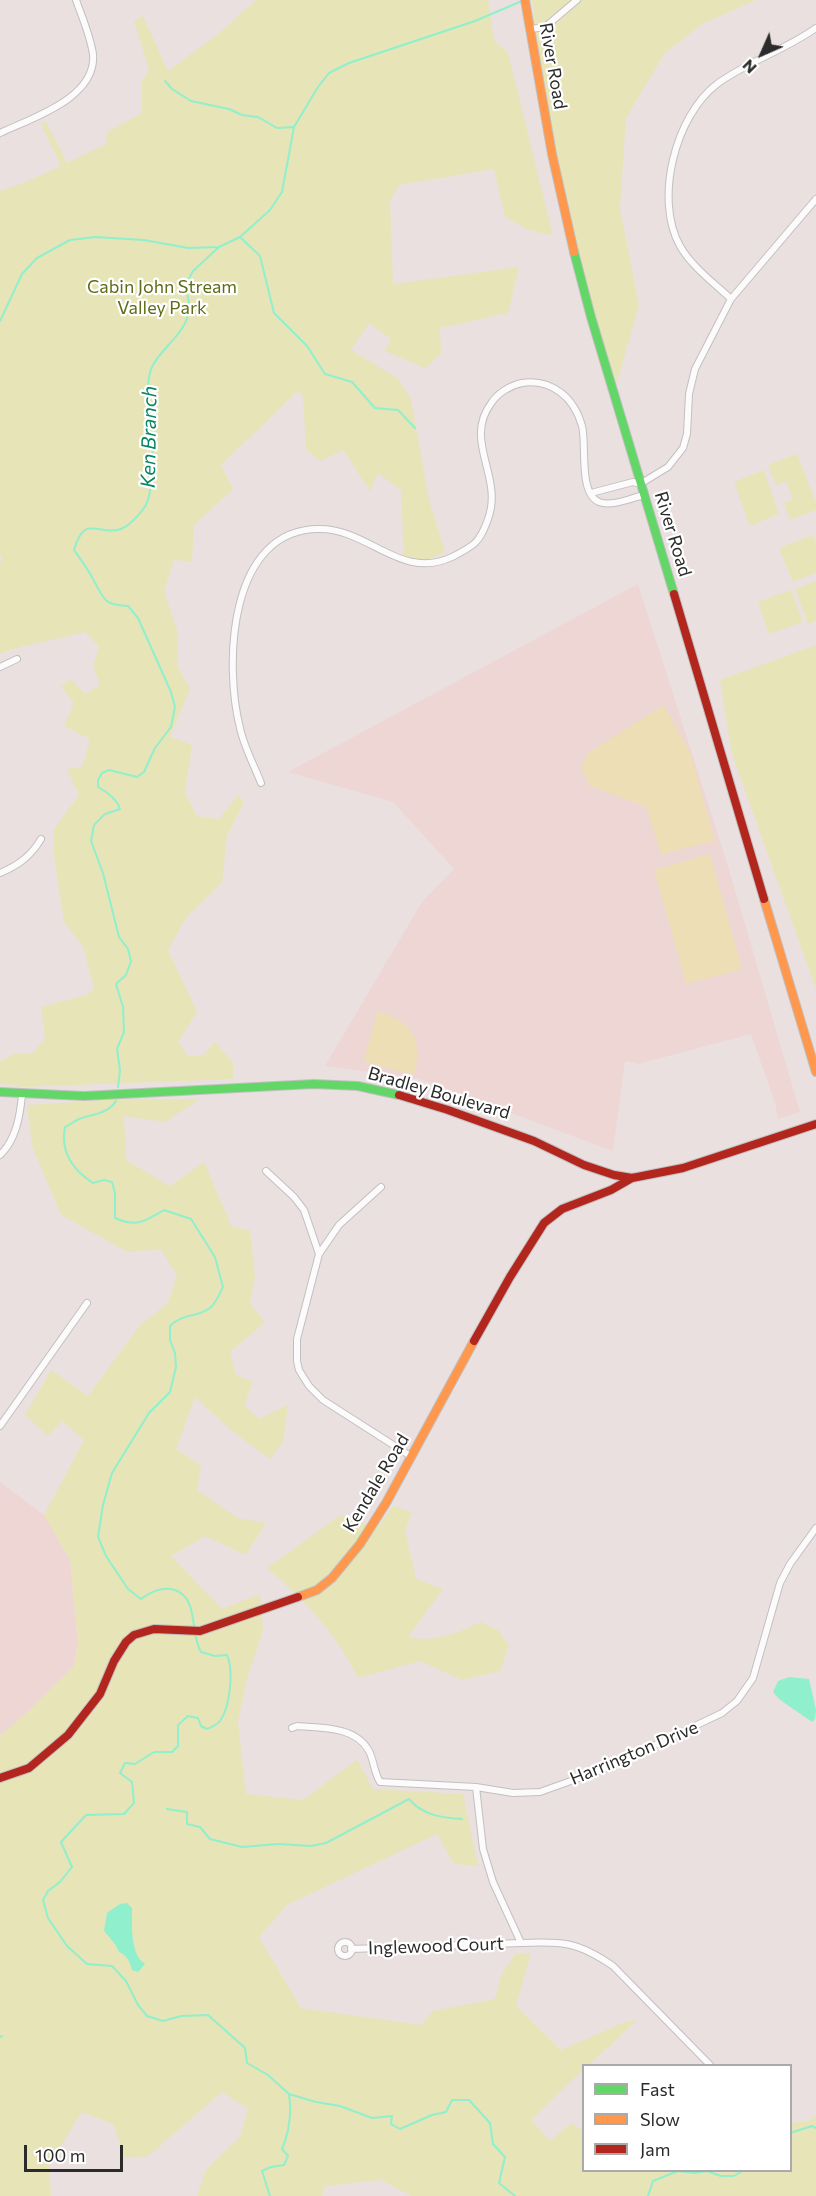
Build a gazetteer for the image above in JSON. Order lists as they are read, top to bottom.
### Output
{
  "streets": {
    "main road": ["River Road", "Bradley Boulevard", "Kendale Road"],
    "street": ["Harrington Drive", "Inglewood Court"]
  },
  "crossings": [
    ["Bradley Boulevard", "Kendale Road"]
  ],
  "water": ["Ken Branch"],
  "parks": ["Cabin John Stream Valley Park"],
  "legend": ["Fast", "Slow", "Jam"],
  "scale_bar": "100 m",
  "north": "bottom left"
}
